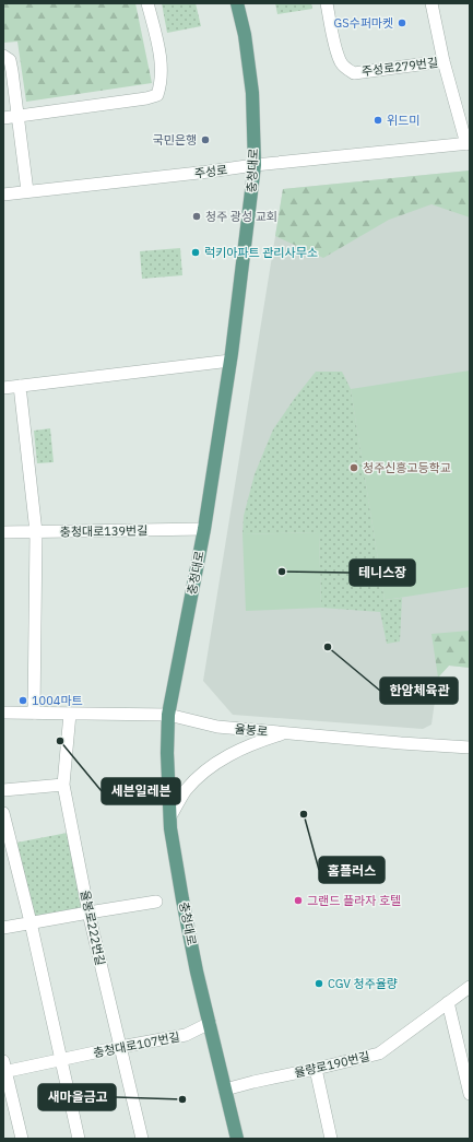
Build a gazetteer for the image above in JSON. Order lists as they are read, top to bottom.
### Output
{
  "streets": {
    "main road": ["충청대로"],
    "street": [
      "주성로279번길",
      "주성로",
      "충청대로139번길",
      "율봉로",
      "율봉로222번길",
      "충청대로107번길",
      "율량로190번길"
    ]
  },
  "crossings": [
    ["주성로279번길", "주성로"],
    ["충청대로", "주성로"],
    ["충청대로", "충청대로139번길"],
    ["충청대로", "율봉로"],
    ["충청대로", "충청대로107번길"],
    ["충청대로", "율량로190번길"],
    ["율봉로", "율봉로222번길"],
    ["율봉로222번길", "충청대로107번길"]
  ],
  "places": [
    "GS수퍼마켓",
    "위드미",
    "국민은행",
    "청주 광성 교회",
    "럭키아파트 관리사무소",
    "청주신흥고등학교",
    "테니스장",
    "한암체육관",
    "1004마트",
    "세븐일레븐",
    "홈플러스",
    "그랜드 플라자 호텔",
    "CGV 청주율량",
    "새마을금고"
  ]
}
